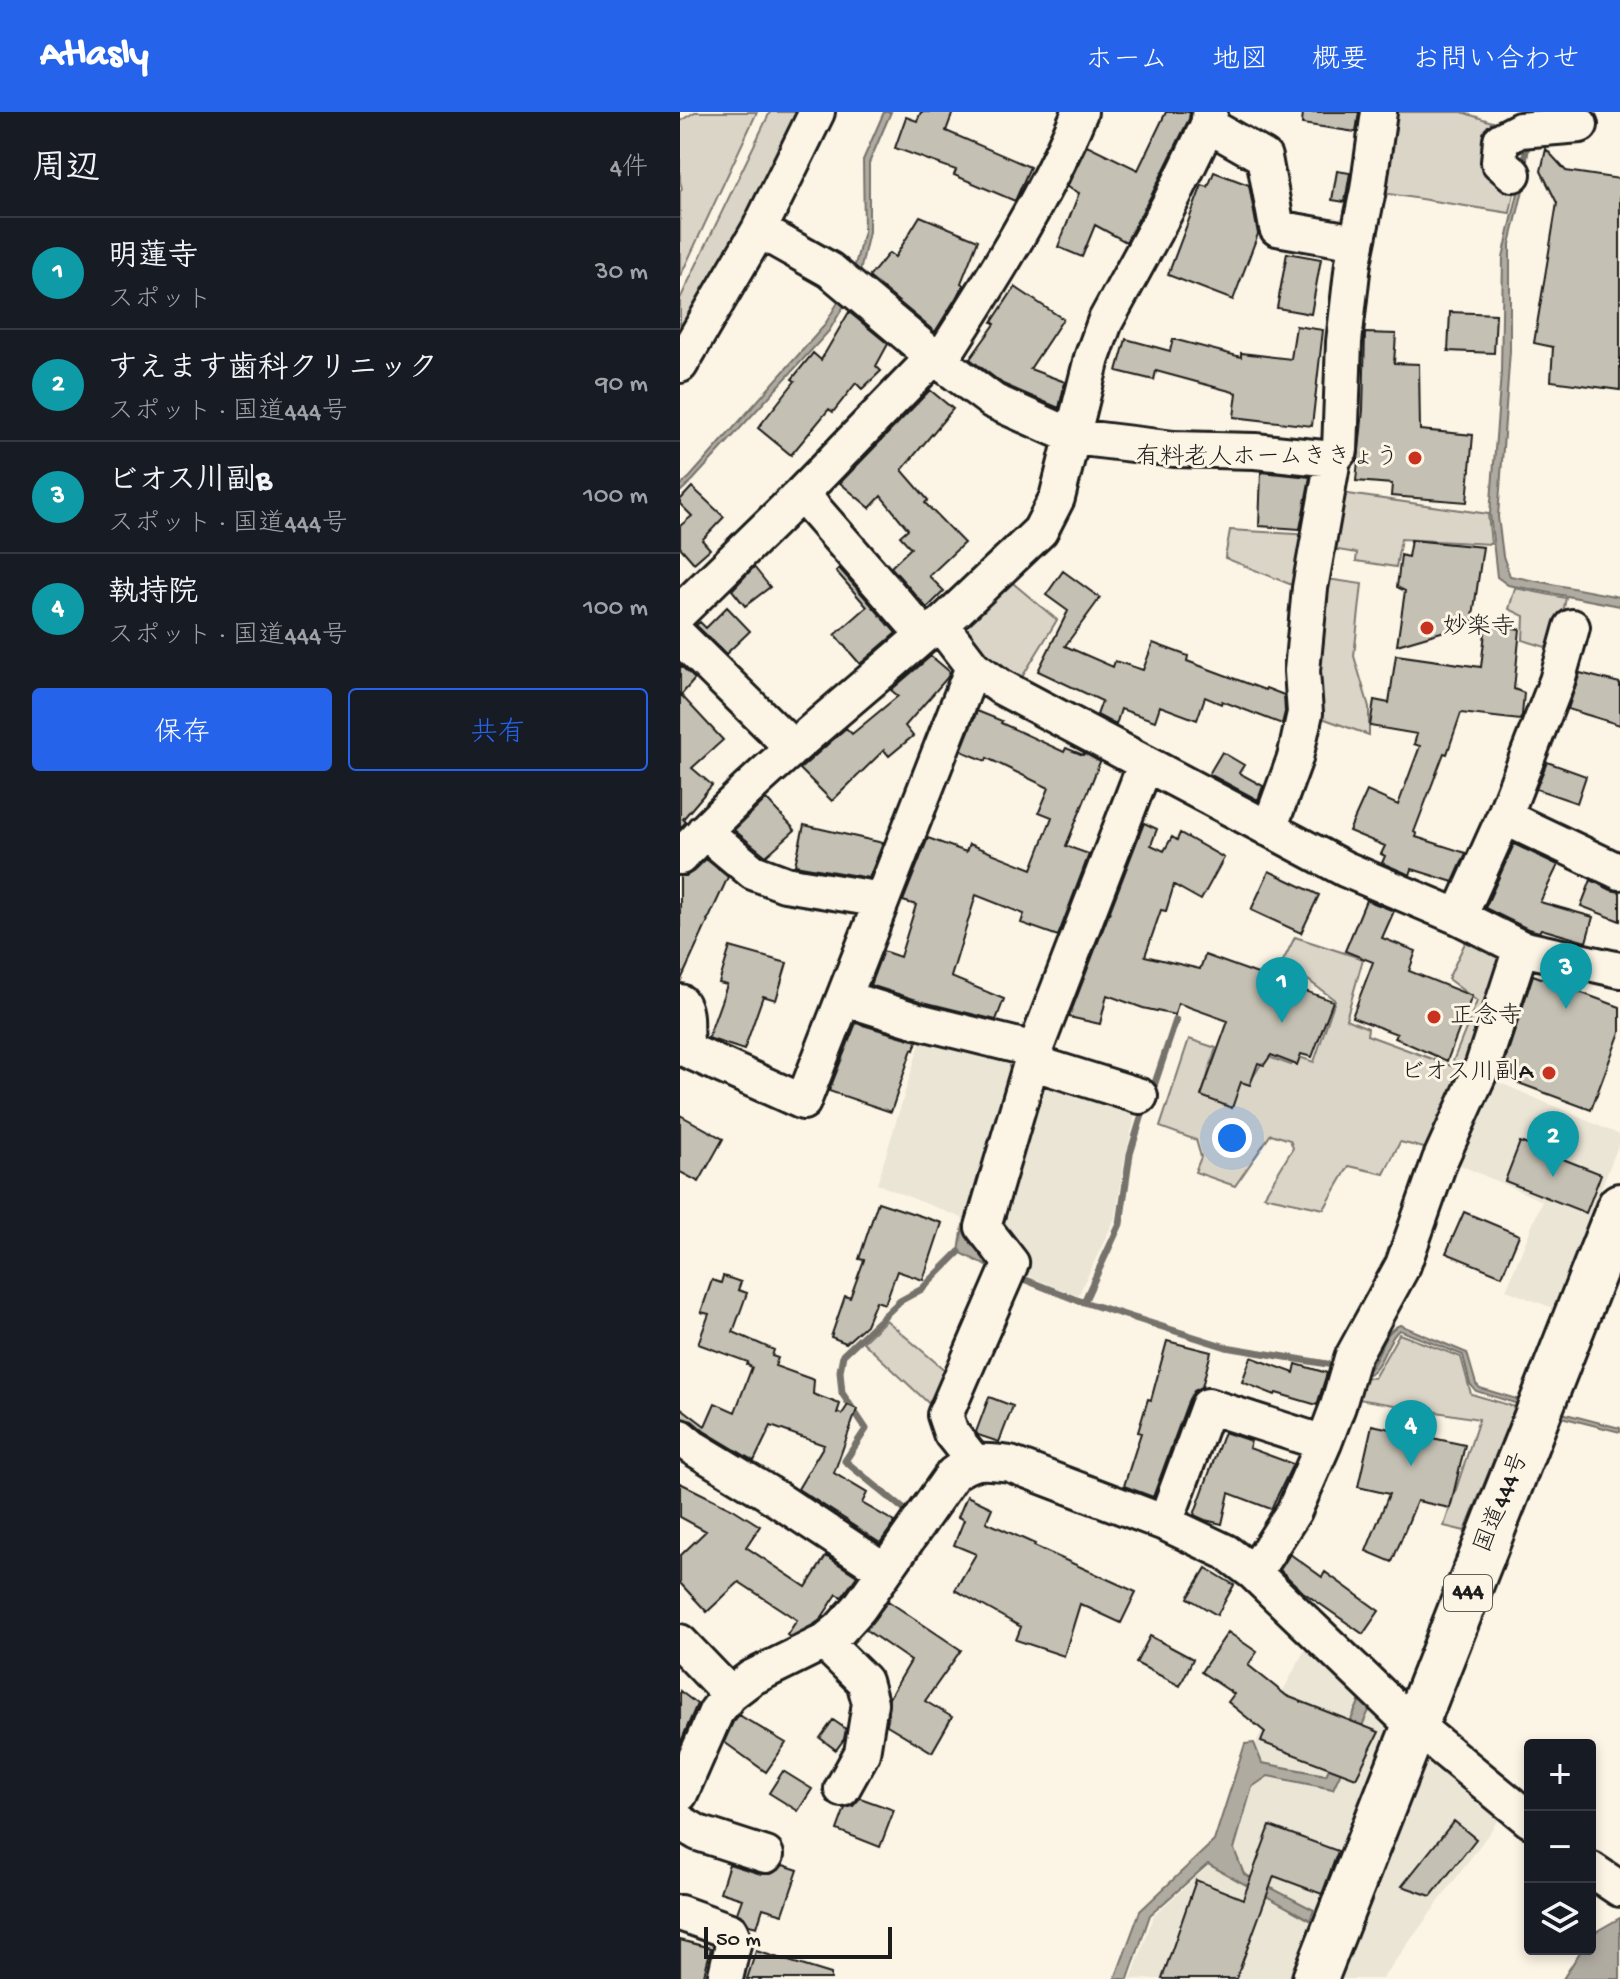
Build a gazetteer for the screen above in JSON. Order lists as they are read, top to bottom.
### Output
{
  "streets": {
    "highway": ["国道444号", "444"]
  },
  "places": [
    "有料老人ホームききょう",
    "妙楽寺",
    "正念寺",
    "ビオス川副A"
  ],
  "scale_bar": "50 m",
  "page": {
    "header": "Atlasly",
    "nav": [
      "ホーム",
      "地図",
      "概要",
      "お問い合わせ"
    ],
    "heading": ["周辺", "4件"],
    "list": [
      {
        "mark": "1",
        "name": "明蓮寺",
        "note": "スポット",
        "value": "30 m"
      },
      {
        "mark": "2",
        "name": "すえます歯科クリニック",
        "note": "スポット · 国道444号",
        "value": "90 m"
      },
      {
        "mark": "3",
        "name": "ビオス川副B",
        "note": "スポット · 国道444号",
        "value": "100 m"
      },
      {
        "mark": "4",
        "name": "執持院",
        "note": "スポット · 国道444号",
        "value": "100 m"
      }
    ],
    "buttons": ["保存", "共有"],
    "pins": [
      "3",
      "1",
      "2",
      "4"
    ],
    "map_buttons": ["+", "−"],
    "scale": "50 m"
  }
}
